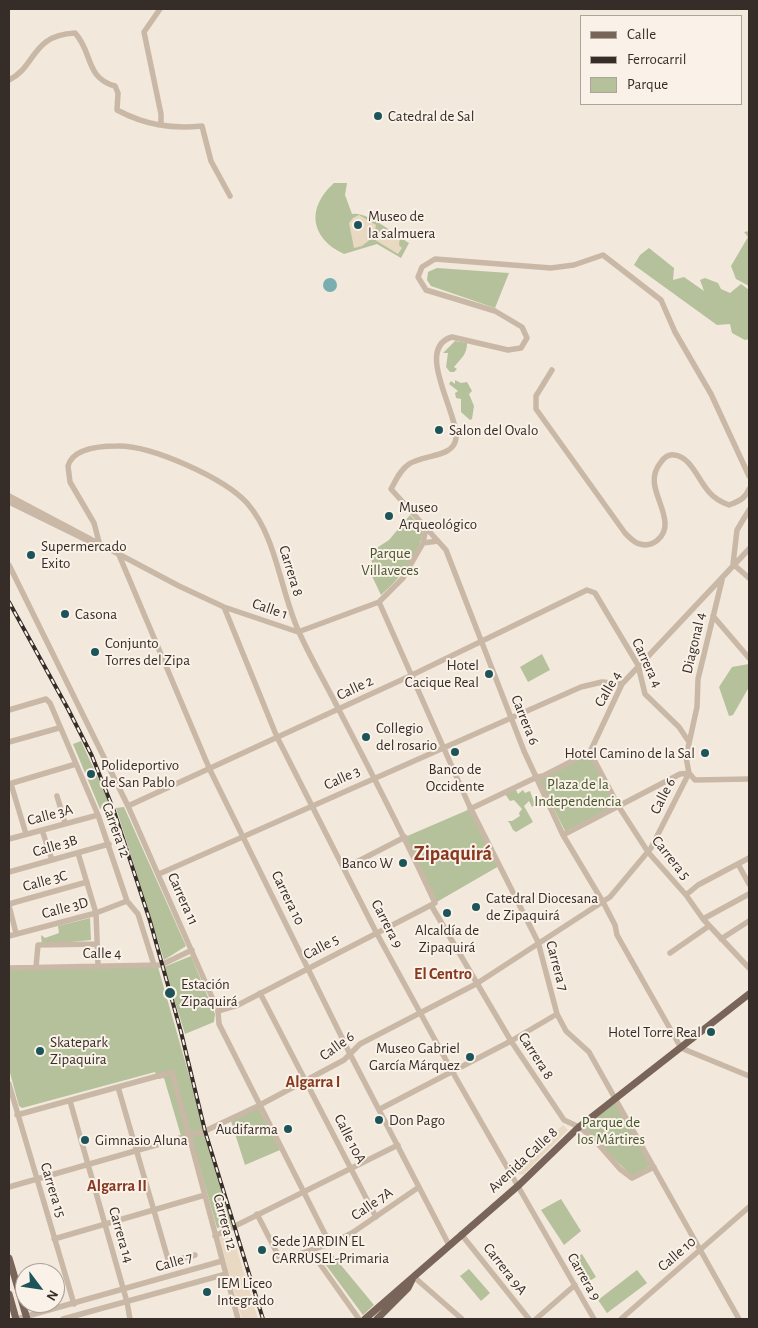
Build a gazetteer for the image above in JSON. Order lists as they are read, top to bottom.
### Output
{
  "streets": {
    "main road": ["Avenida Calle 8"],
    "street": [
      "Carrera 8",
      "Calle 1",
      "Diagonal 4",
      "Carrera 4",
      "Calle 2",
      "Calle 4",
      "Carrera 6",
      "Calle 3",
      "Calle 6",
      "Calle 3A",
      "Carrera 12",
      "Calle 3B",
      "Carrera 5",
      "Calle 3C",
      "Carrera 10",
      "Carrera 11",
      "Calle 3D",
      "Carrera 9",
      "Calle 5",
      "Carrera 7",
      "Calle 10A",
      "Carrera 15",
      "Calle 7A",
      "Carrera 14",
      "Calle 10",
      "Calle 7",
      "Carrera 9A"
    ]
  },
  "crossings": [
    ["Carrera 8", "Calle 1"],
    ["Carrera 8", "Calle 2"],
    ["Carrera 8", "Calle 3"],
    ["Carrera 8", "Calle 6"],
    ["Carrera 8", "Calle 5"],
    ["Carrera 8", "Carrera 7"],
    ["Carrera 8", "Avenida Calle 8"],
    ["Calle 1", "Carrera 6"],
    ["Calle 1", "Carrera 10"],
    ["Calle 1", "Carrera 9"],
    ["Calle 1", "Carrera 7"],
    ["Diagonal 4", "Carrera 4"],
    ["Diagonal 4", "Calle 4"],
    ["Diagonal 4", "Calle 6"],
    ["Carrera 4", "Calle 2"],
    ["Carrera 4", "Calle 4"],
    ["Carrera 4", "Calle 6"],
    ["Calle 2", "Carrera 6"],
    ["Calle 2", "Carrera 10"],
    ["Calle 2", "Carrera 11"],
    ["Calle 2", "Carrera 9"],
    ["Calle 2", "Carrera 7"],
    ["Calle 4", "Calle 3"],
    ["Calle 4", "Carrera 12"],
    ["Calle 4", "Carrera 5"],
    ["Calle 4", "Carrera 11"],
    ["Carrera 6", "Calle 3"],
    ["Carrera 6", "Calle 6"],
    ["Calle 3", "Carrera 10"],
    ["Calle 3", "Carrera 11"],
    ["Calle 3", "Carrera 9"],
    ["Calle 3", "Carrera 7"],
    ["Calle 6", "Carrera 12"],
    ["Calle 6", "Carrera 5"],
    ["Calle 6", "Carrera 10"],
    ["Calle 6", "Carrera 11"],
    ["Calle 6", "Carrera 9"],
    ["Calle 6", "Carrera 7"],
    ["Calle 6", "Calle 10A"],
    ["Calle 6", "Carrera 15"],
    ["Calle 6", "Carrera 14"],
    ["Calle 3A", "Carrera 12"],
    ["Carrera 12", "Calle 3B"],
    ["Carrera 12", "Calle 3D"],
    ["Carrera 12", "Calle 7"],
    ["Carrera 10", "Calle 5"],
    ["Carrera 10", "Avenida Calle 8"],
    ["Carrera 10", "Calle 7A"],
    ["Carrera 11", "Calle 5"],
    ["Carrera 11", "Calle 7A"],
    ["Carrera 9", "Calle 5"],
    ["Carrera 9", "Avenida Calle 8"],
    ["Calle 5", "Calle 10A"],
    ["Carrera 7", "Avenida Calle 8"],
    ["Carrera 7", "Calle 10"],
    ["Calle 10A", "Calle 7A"],
    ["Avenida Calle 8", "Carrera 9A"],
    ["Carrera 15", "Calle 7"],
    ["Carrera 14", "Calle 7"]
  ],
  "districts": [
    "Zipaquirá",
    "El Centro",
    "Algarra I",
    "Algarra II"
  ],
  "parks": ["Parque Villaveces", "Plaza de la Independencia", "Parque de los Mártires"],
  "places": [
    "Catedral de Sal",
    "Museo de la salmuera",
    "Salon del Ovalo",
    "Museo Arqueológico",
    "Supermercado Exito",
    "Casona",
    "Conjunto Torres del Zipa",
    "Hotel Cacique Real",
    "Collegio del rosario",
    "Banco de Occidente",
    "Hotel Camino de la Sal",
    "Polideportivo de San Pablo",
    "Banco W",
    "Catedral Diocesana de Zipaquirá",
    "Alcaldía de Zipaquirá",
    "Estación Zipaquirá",
    "Hotel Torre Real",
    "Skatepark Zipaquira",
    "Museo Gabriel García Márquez",
    "Don Pago",
    "Audifarma",
    "Gimnasio Aluna",
    "Sede JARDIN EL CARRUSEL-Primaria",
    "IEM Liceo Integrado"
  ],
  "legend": ["Calle", "Ferrocarril", "Parque"],
  "north": "bottom right"
}
